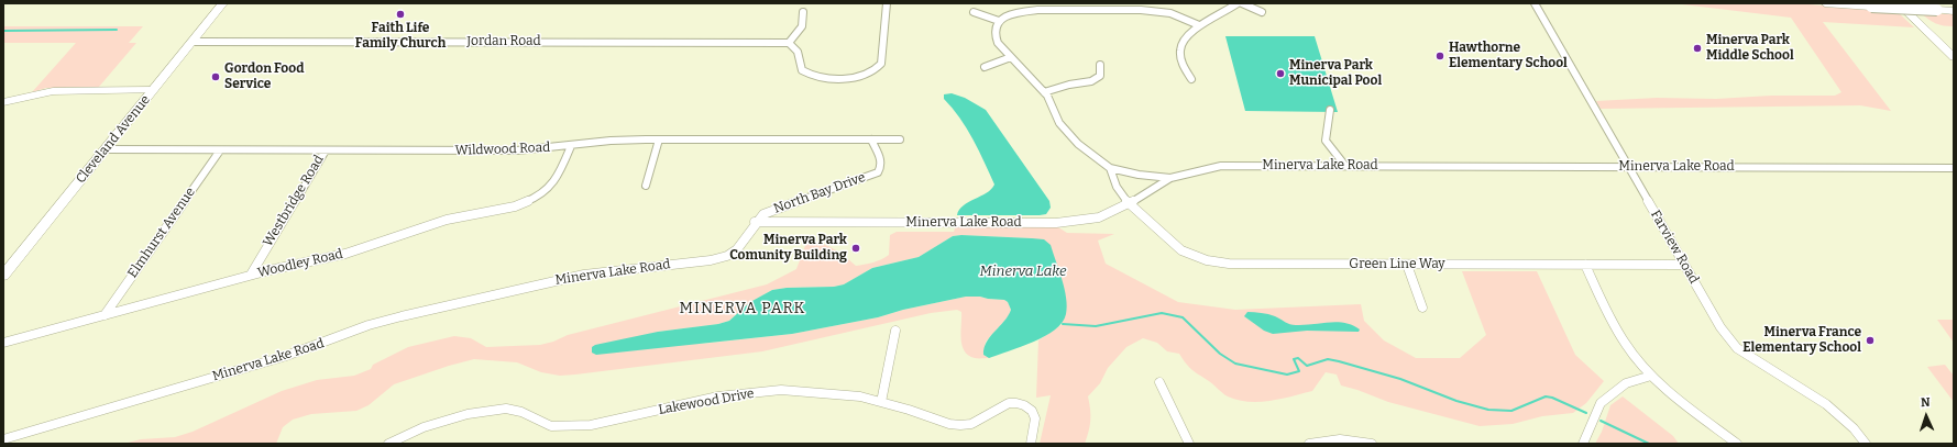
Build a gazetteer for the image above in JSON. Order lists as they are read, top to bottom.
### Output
{
  "streets": {
    "main road": ["Cleveland Avenue"],
    "street": [
      "Jordan Road",
      "Wildwood Road",
      "Minerva Lake Road",
      "North Bay Drive",
      "Westbridge Road",
      "Elmhurst Avenue",
      "Farview Road",
      "Woodley Road",
      "Green Line Way",
      "Lakewood Drive"
    ]
  },
  "crossings": [
    ["Jordan Road", "Cleveland Avenue"],
    ["Cleveland Avenue", "Wildwood Road"],
    ["Wildwood Road", "North Bay Drive"],
    ["Wildwood Road", "Westbridge Road"],
    ["Wildwood Road", "Elmhurst Avenue"],
    ["Wildwood Road", "Woodley Road"],
    ["Minerva Lake Road", "North Bay Drive"],
    ["Minerva Lake Road", "Farview Road"],
    ["Minerva Lake Road", "Green Line Way"],
    ["Westbridge Road", "Woodley Road"],
    ["Elmhurst Avenue", "Woodley Road"],
    ["Farview Road", "Green Line Way"]
  ],
  "districts": ["MINERVA PARK"],
  "water": ["Minerva Lake"],
  "places": [
    "Faith Life Family Church",
    "Minerva Park Middle School",
    "Hawthorne Elementary School",
    "Minerva Park Municipal Pool",
    "Gordon Food Service",
    "Minerva Park Comunity Building",
    "Minerva France Elementary School"
  ],
  "north": "top"
}
